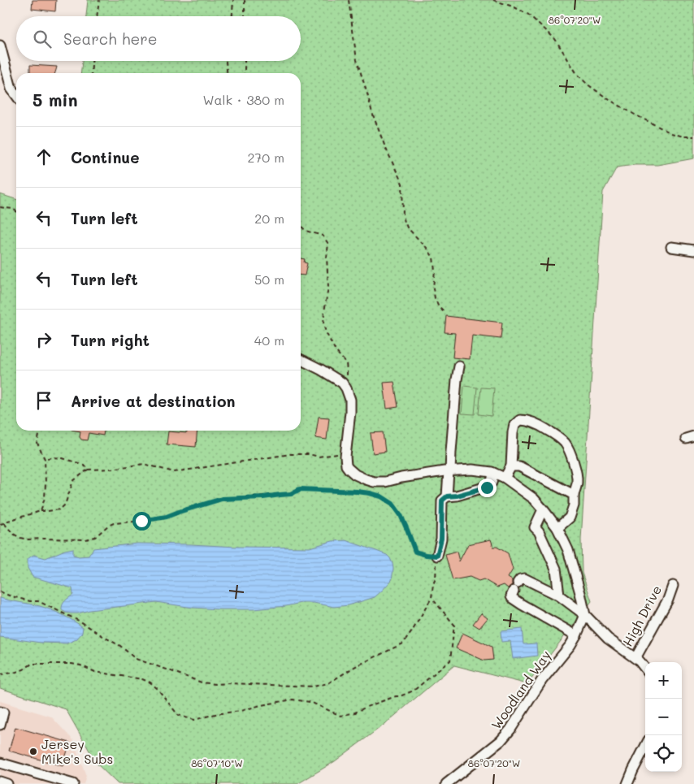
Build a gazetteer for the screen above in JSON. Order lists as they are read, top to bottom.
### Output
{
  "streets": {
    "street": ["High Drive", "Woodland Way"]
  },
  "places": ["Jersey Mike's Subs"],
  "page": {
    "search": "Search here",
    "heading": ["5 min", "Walk · 380 m"],
    "list": [
      ["Continue", "270 m"],
      ["Turn left", "20 m"],
      ["Turn left", "50 m"],
      ["Turn right", "40 m"],
      "Arrive at destination"
    ],
    "map_buttons": ["+", "−"]
  },
  "coordinates": ["86°07'20\"W", "86°07'10\"W"]
}
